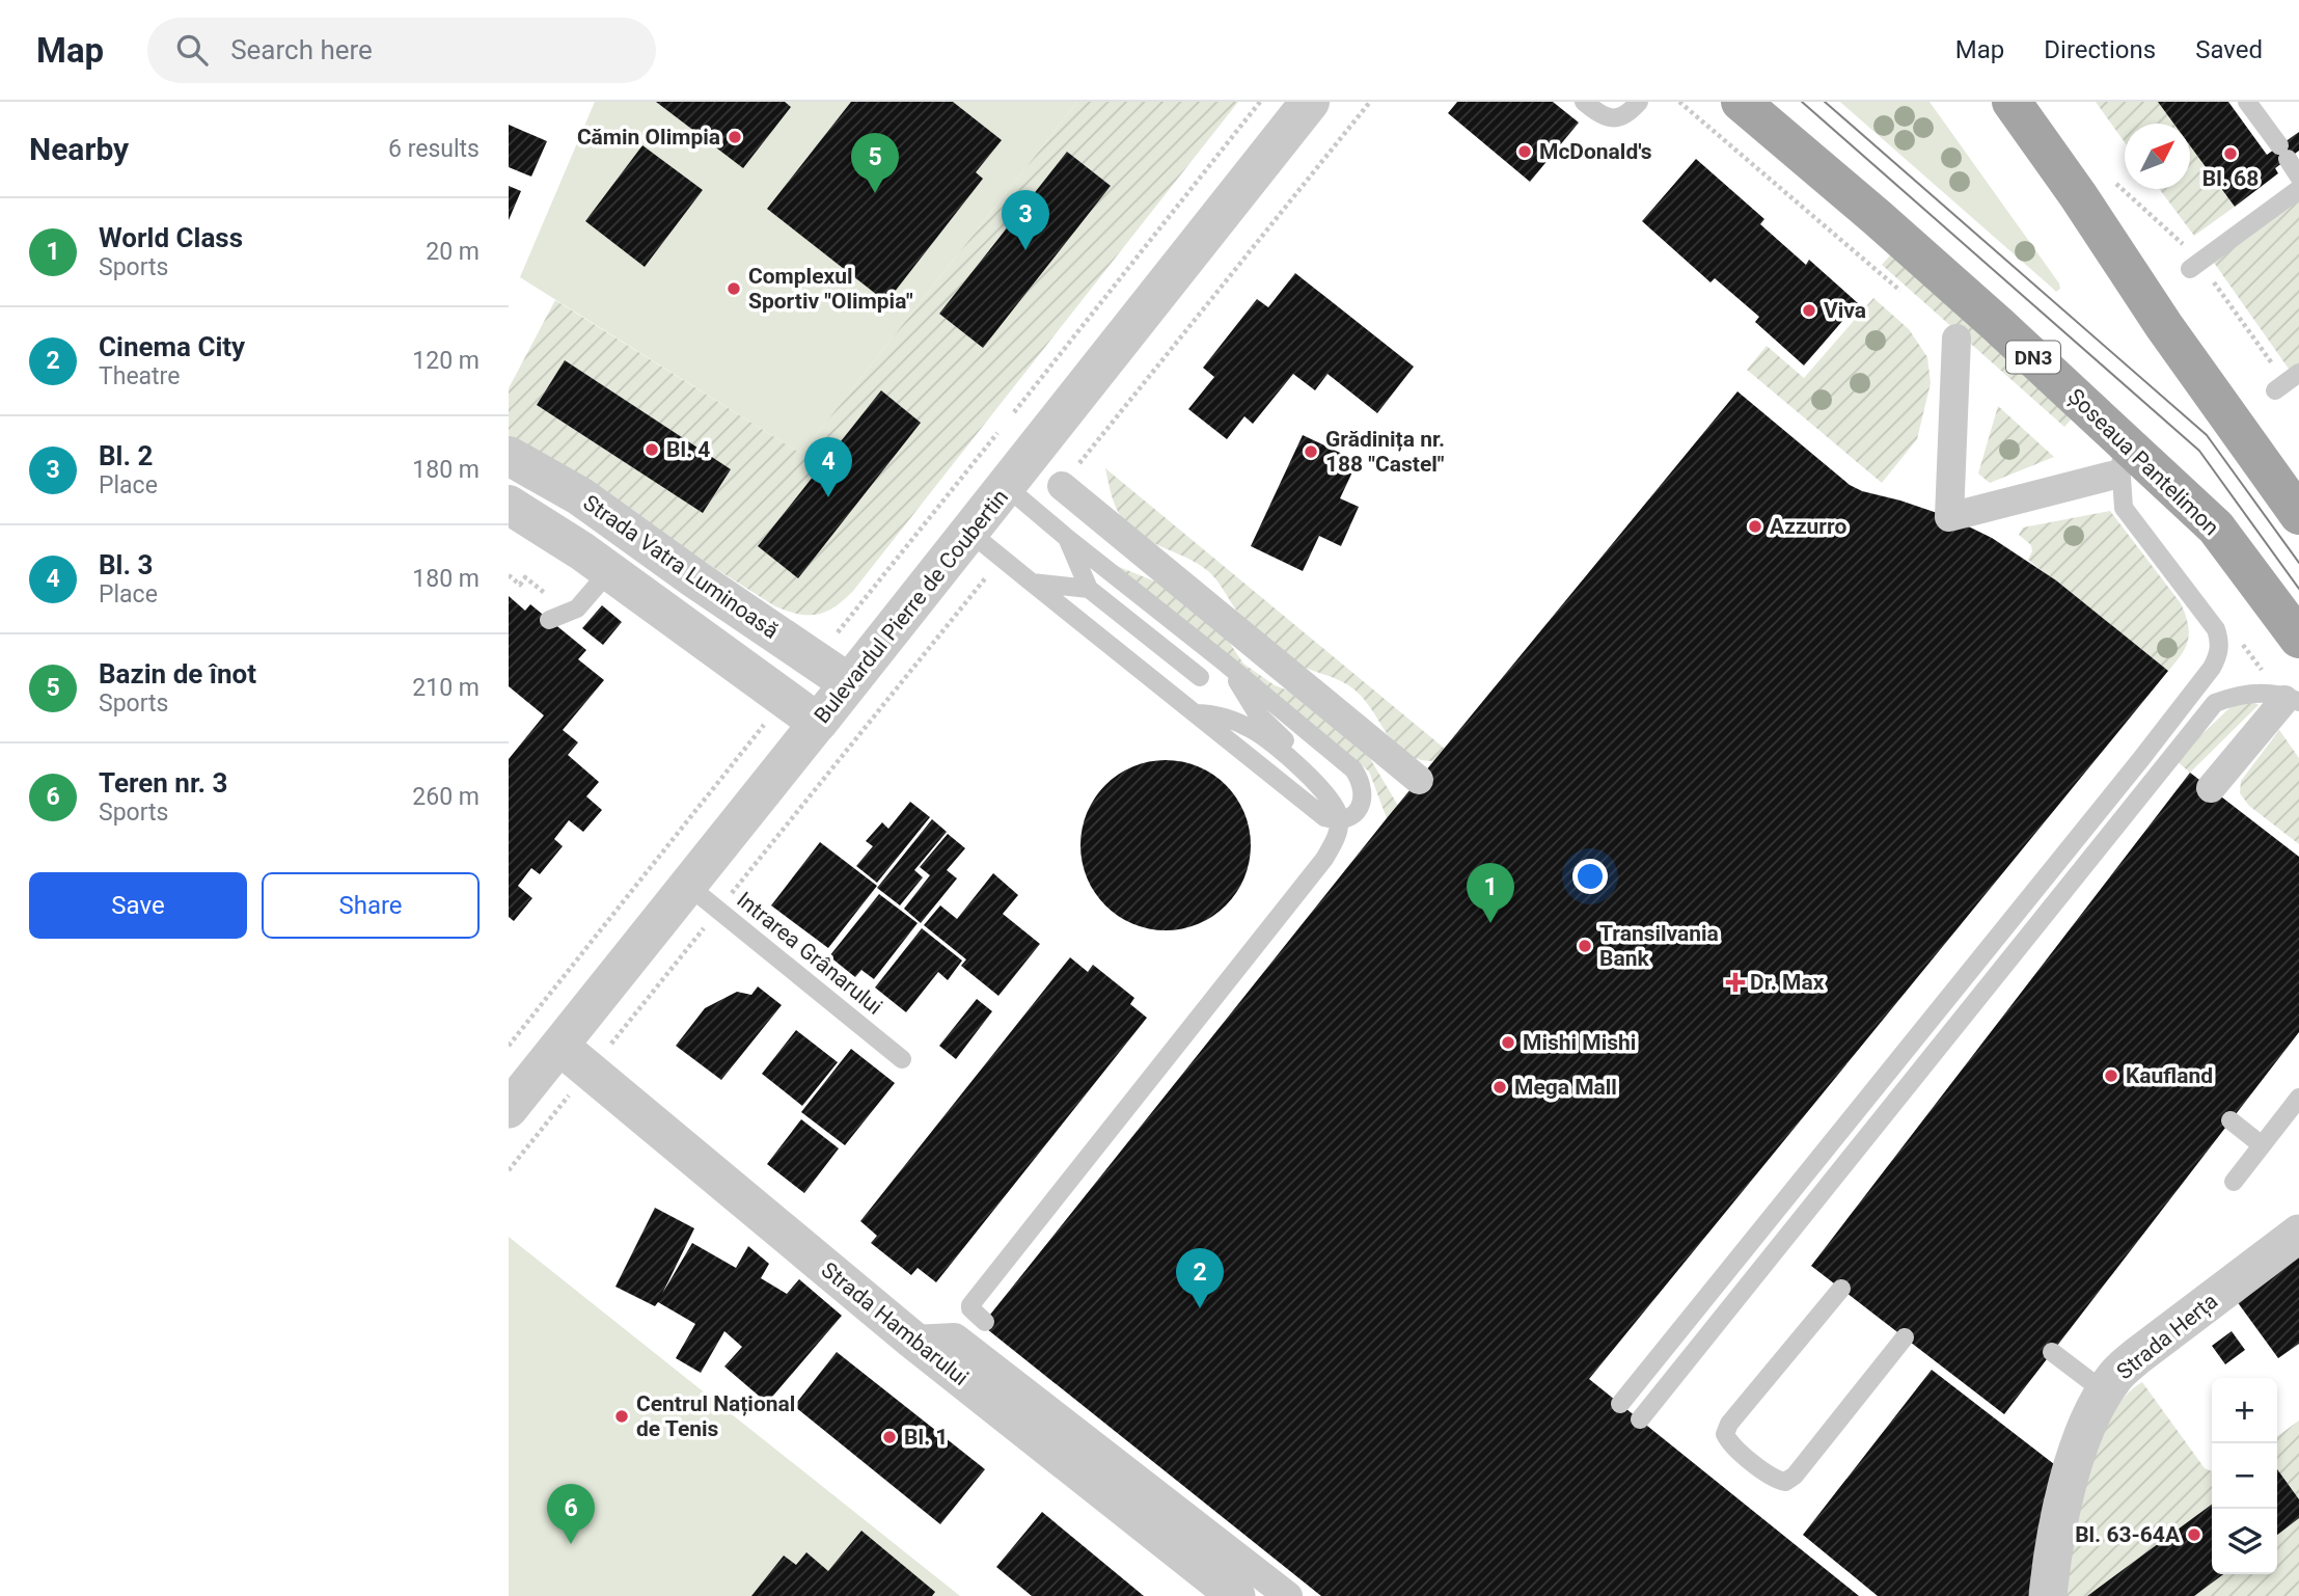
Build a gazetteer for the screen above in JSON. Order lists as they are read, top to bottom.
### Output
{
  "streets": {
    "main road": ["DN3", "Șoseaua Pantelimon"],
    "street": [
      "Strada Vatra Luminoasă",
      "Bulevardul Pierre de Coubertin",
      "Strada Hambarului",
      "Strada Herța"
    ],
    "lane": ["Intrarea Grânarului"]
  },
  "crossings": [
    ["Strada Vatra Luminoasă", "Bulevardul Pierre de Coubertin"],
    ["Bulevardul Pierre de Coubertin", "Intrarea Grânarului"],
    ["Bulevardul Pierre de Coubertin", "Strada Hambarului"]
  ],
  "places": {
    "other": [
      "Cămin Olimpia",
      "McDonald's",
      "Bl. 68",
      "Complexul Sportiv \"Olimpia\"",
      "Viva",
      "Bl. 4",
      "Grădinița nr. 188 \"Castel\"",
      "Azzurro",
      "Transilvania Bank",
      "Mishi Mishi",
      "Kaufland",
      "Mega Mall",
      "Centrul Național de Tenis",
      "Bl. 1",
      "Bl. 63-64A"
    ],
    "health": ["Dr. Max"]
  },
  "north": "top right",
  "page": {
    "header": "Map",
    "search": "Search here",
    "nav": ["Map", "Directions", "Saved"],
    "heading": ["Nearby", "6 results"],
    "pins": [
      "5",
      "3",
      "4",
      "1",
      "2",
      "6"
    ],
    "list": [
      {
        "mark": "1",
        "name": "World Class",
        "note": "Sports",
        "value": "20 m"
      },
      {
        "mark": "2",
        "name": "Cinema City",
        "note": "Theatre",
        "value": "120 m"
      },
      {
        "mark": "3",
        "name": "Bl. 2",
        "note": "Place",
        "value": "180 m"
      },
      {
        "mark": "4",
        "name": "Bl. 3",
        "note": "Place",
        "value": "180 m"
      },
      {
        "mark": "5",
        "name": "Bazin de înot",
        "note": "Sports",
        "value": "210 m"
      },
      {
        "mark": "6",
        "name": "Teren nr. 3",
        "note": "Sports",
        "value": "260 m"
      }
    ],
    "buttons": ["Save", "Share"],
    "map_buttons": ["+", "−"]
  }
}
